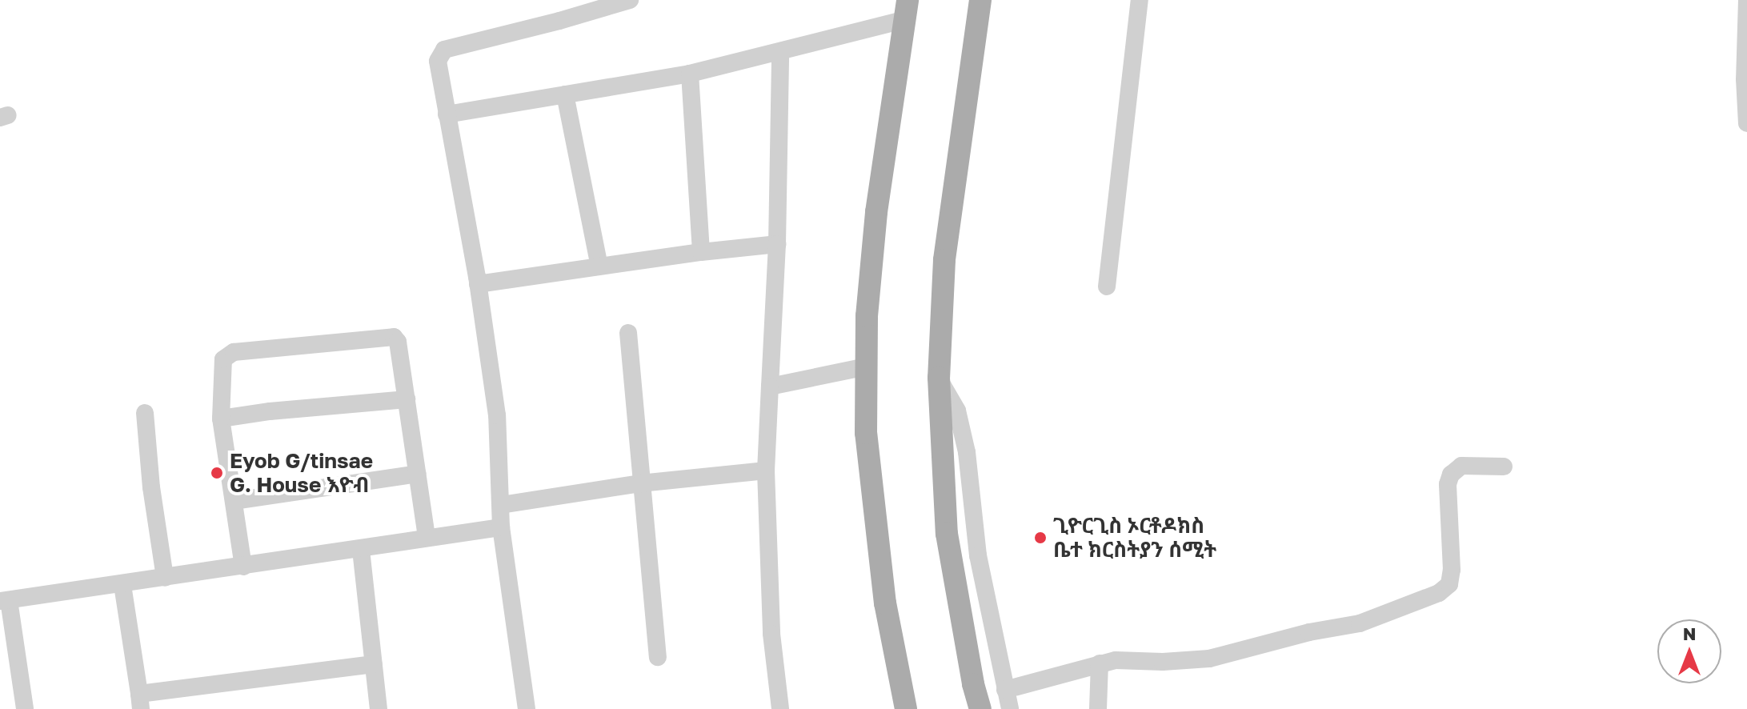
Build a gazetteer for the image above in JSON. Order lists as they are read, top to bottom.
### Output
{
  "places": ["Eyob G/tinsae G. House እዮብ", "ጊዮርጊስ ኦርቶዶክስ ቤተ ክርስትያን ሰሚት"],
  "north": "top"
}
